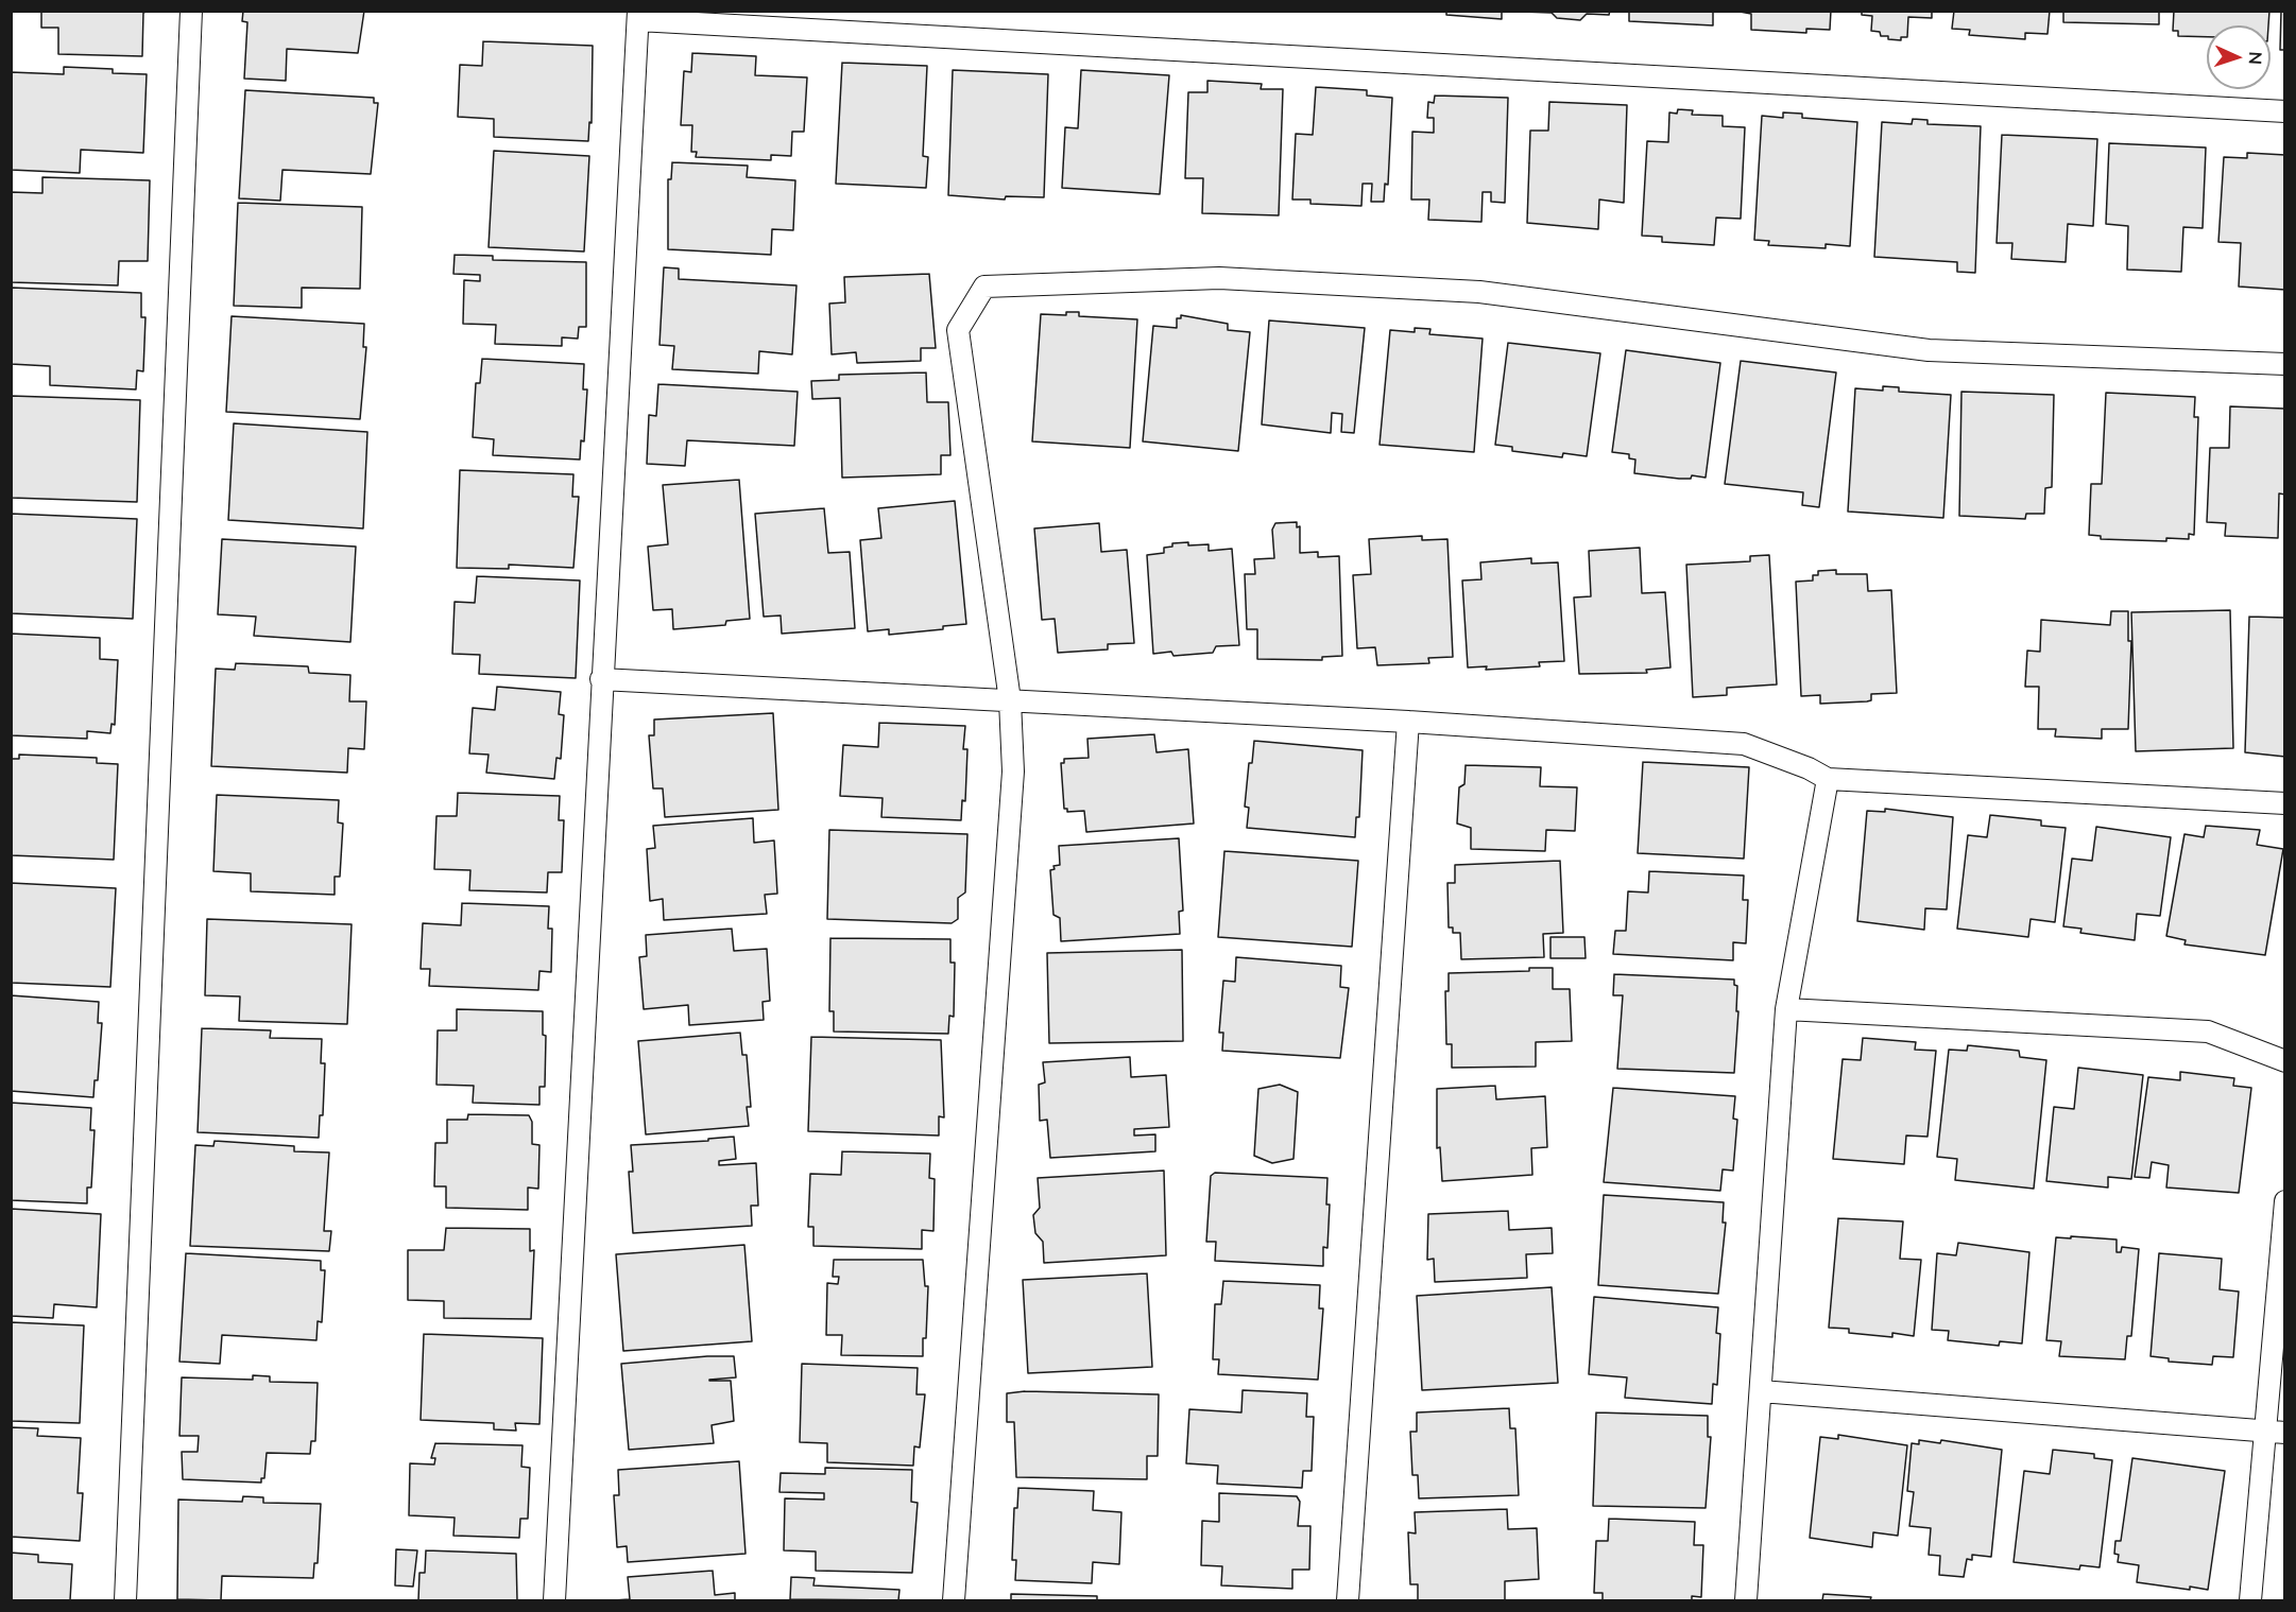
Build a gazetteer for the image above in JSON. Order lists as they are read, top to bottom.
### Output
{
  "north": "right"
}
